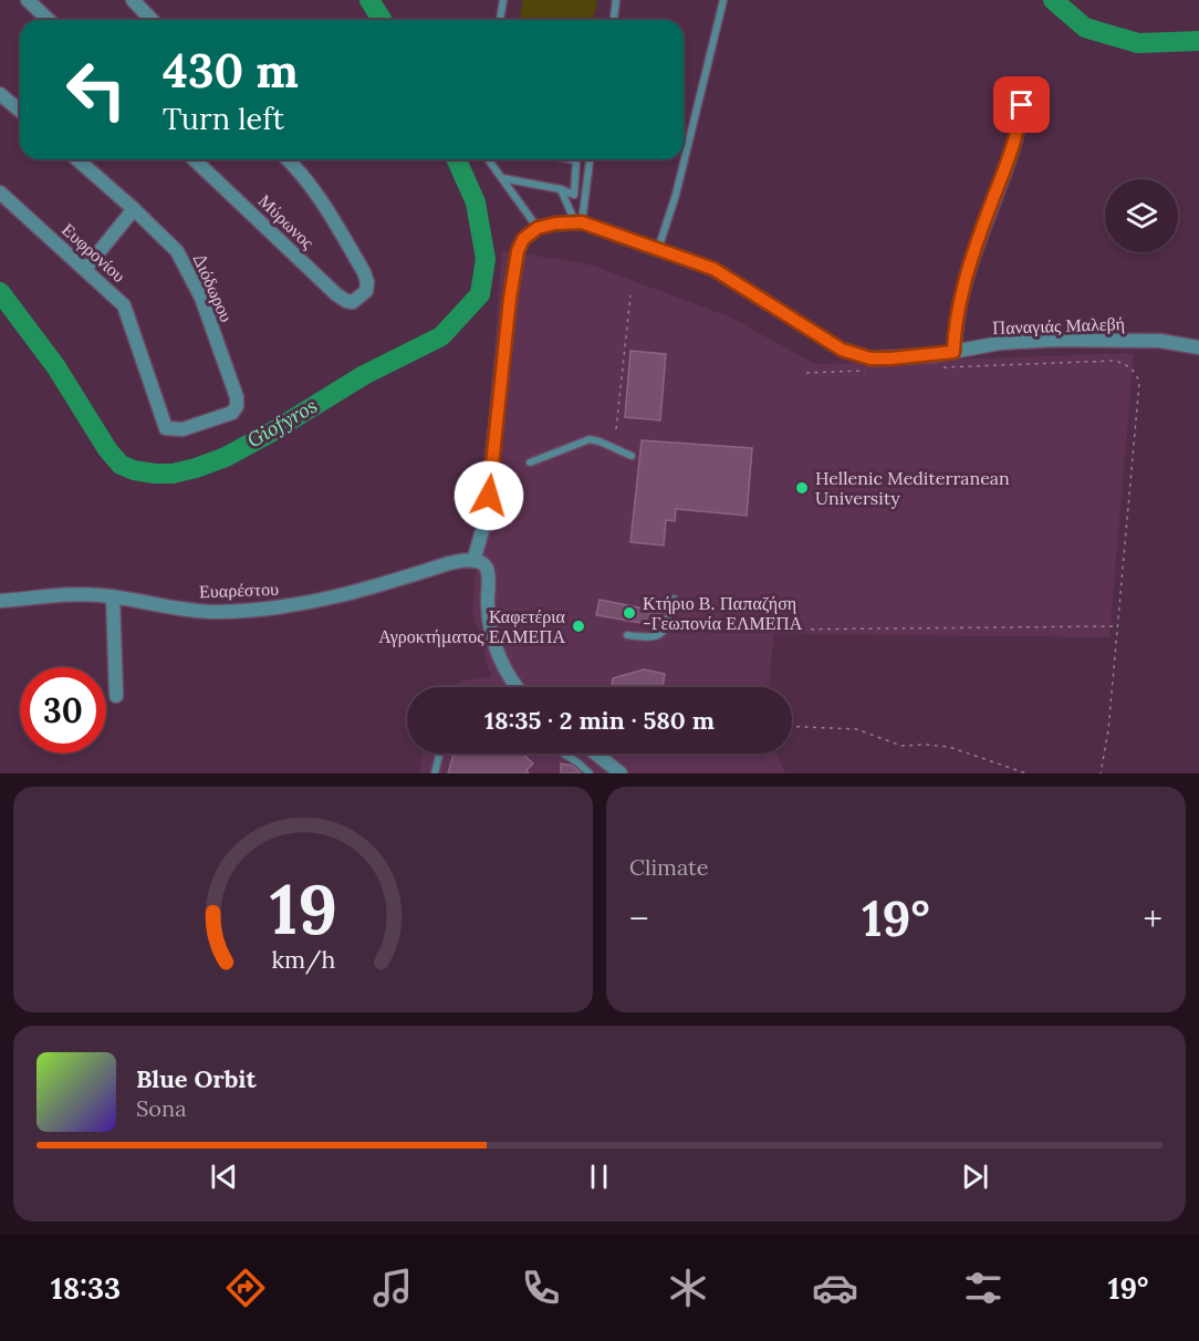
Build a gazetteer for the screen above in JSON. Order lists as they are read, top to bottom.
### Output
{
  "streets": {
    "street": [
      "Μύρωνος",
      "Ευφρονίου",
      "Διόδωρου",
      "Παναγιάς Μαλεβή",
      "Ευαρέστου"
    ]
  },
  "crossings": [
    ["Ευφρονίου", "Διόδωρου"]
  ],
  "water": ["Giofyros"],
  "places": ["Hellenic Mediterranean University", "Κτήριο Β. Παπαζήση -Γεωπονία ΕΛΜΕΠΑ", "Καφετέρια Αγροκτήματος ΕΛΜΕΠΑ"],
  "page": {
    "turn": ["430 m", "Turn left"],
    "limit": "30",
    "trip": "18:35 · 2 min · 580 m",
    "tile": "Climate",
    "heat": ["−", "19°", "+"],
    "song": ["Blue Orbit", "Sona"],
    "tabs": ["18:33", "19°"],
    "gauge": ["19", "km/h"]
  }
}
